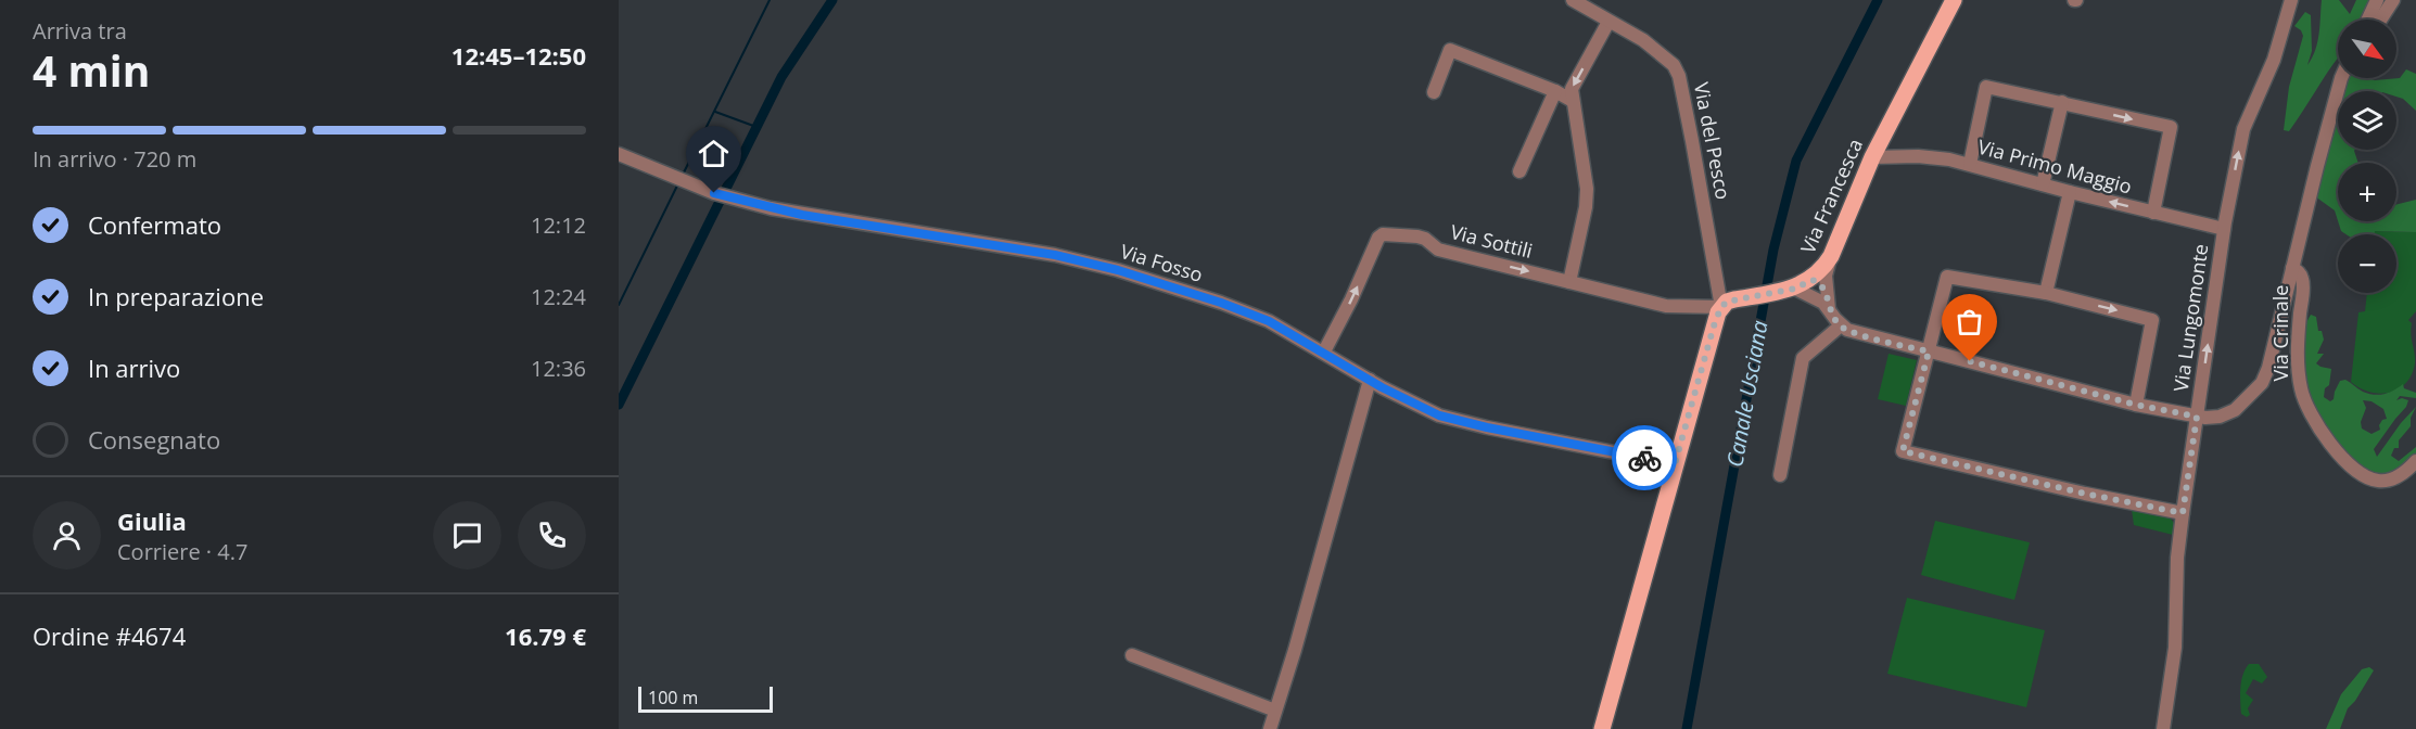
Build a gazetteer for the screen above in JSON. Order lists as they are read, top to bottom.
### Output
{
  "streets": {
    "main road": ["Via Francesca"],
    "street": [
      "Via del Pesco",
      "Via Primo Maggio",
      "Via Sottili",
      "Via Fosso",
      "Via Lungomonte",
      "Via Crinale"
    ]
  },
  "crossings": [
    ["Via del Pesco", "Via Francesca"],
    ["Via del Pesco", "Via Sottili"],
    ["Via Primo Maggio", "Via Francesca"],
    ["Via Primo Maggio", "Via Lungomonte"],
    ["Via Francesca", "Via Sottili"],
    ["Via Sottili", "Via Fosso"]
  ],
  "water": ["Canale Usciana"],
  "scale_bar": "100 m",
  "north": "bottom right",
  "page": {
    "heading": ["4 min", "Arriva tra", "12:45–12:50"],
    "panel": [
      "Giulia",
      "Corriere · 4.7",
      "Ordine #4674",
      "16.79 €"
    ],
    "map_buttons": ["+", "−"],
    "bar": "In arrivo · 720 m",
    "list": [
      ["Confermato", "12:12"],
      ["In preparazione", "12:24"],
      ["In arrivo", "12:36"],
      "Consegnato"
    ],
    "scale": "100 m"
  }
}
